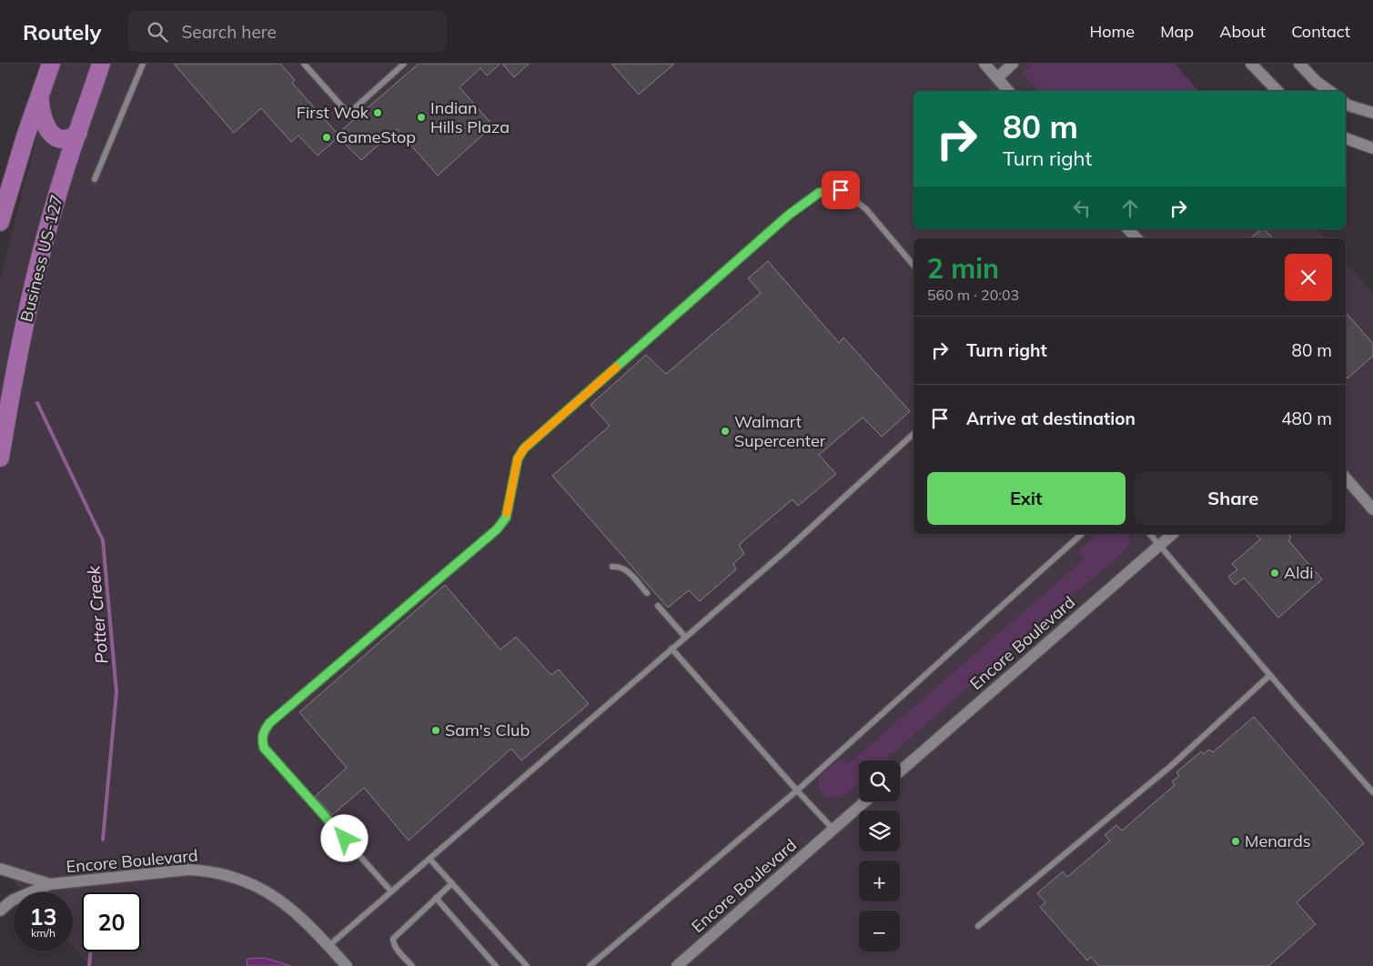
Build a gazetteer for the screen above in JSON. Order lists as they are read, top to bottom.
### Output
{
  "streets": {
    "main road": ["Business US-127"],
    "street": ["Encore Boulevard"]
  },
  "water": ["Potter Creek"],
  "places": [
    "First Wok",
    "Indian Hills Plaza",
    "GameStop",
    "Walmart Supercenter",
    "Aldi",
    "Sam's Club",
    "Menards"
  ],
  "page": {
    "header": "Routely",
    "search": "Search here",
    "nav": [
      "Home",
      "Map",
      "About",
      "Contact"
    ],
    "turn": ["80 m", "Turn right"],
    "heading": ["2 min", "560 m · 20:03"],
    "list": [
      {
        "name": "Turn right",
        "value": "80 m"
      },
      {
        "name": "Arrive at destination",
        "value": "480 m"
      }
    ],
    "buttons": ["Exit", "Share"],
    "map_buttons": ["+", "−"],
    "speed": "13 km/h",
    "limit": "20"
  }
}
